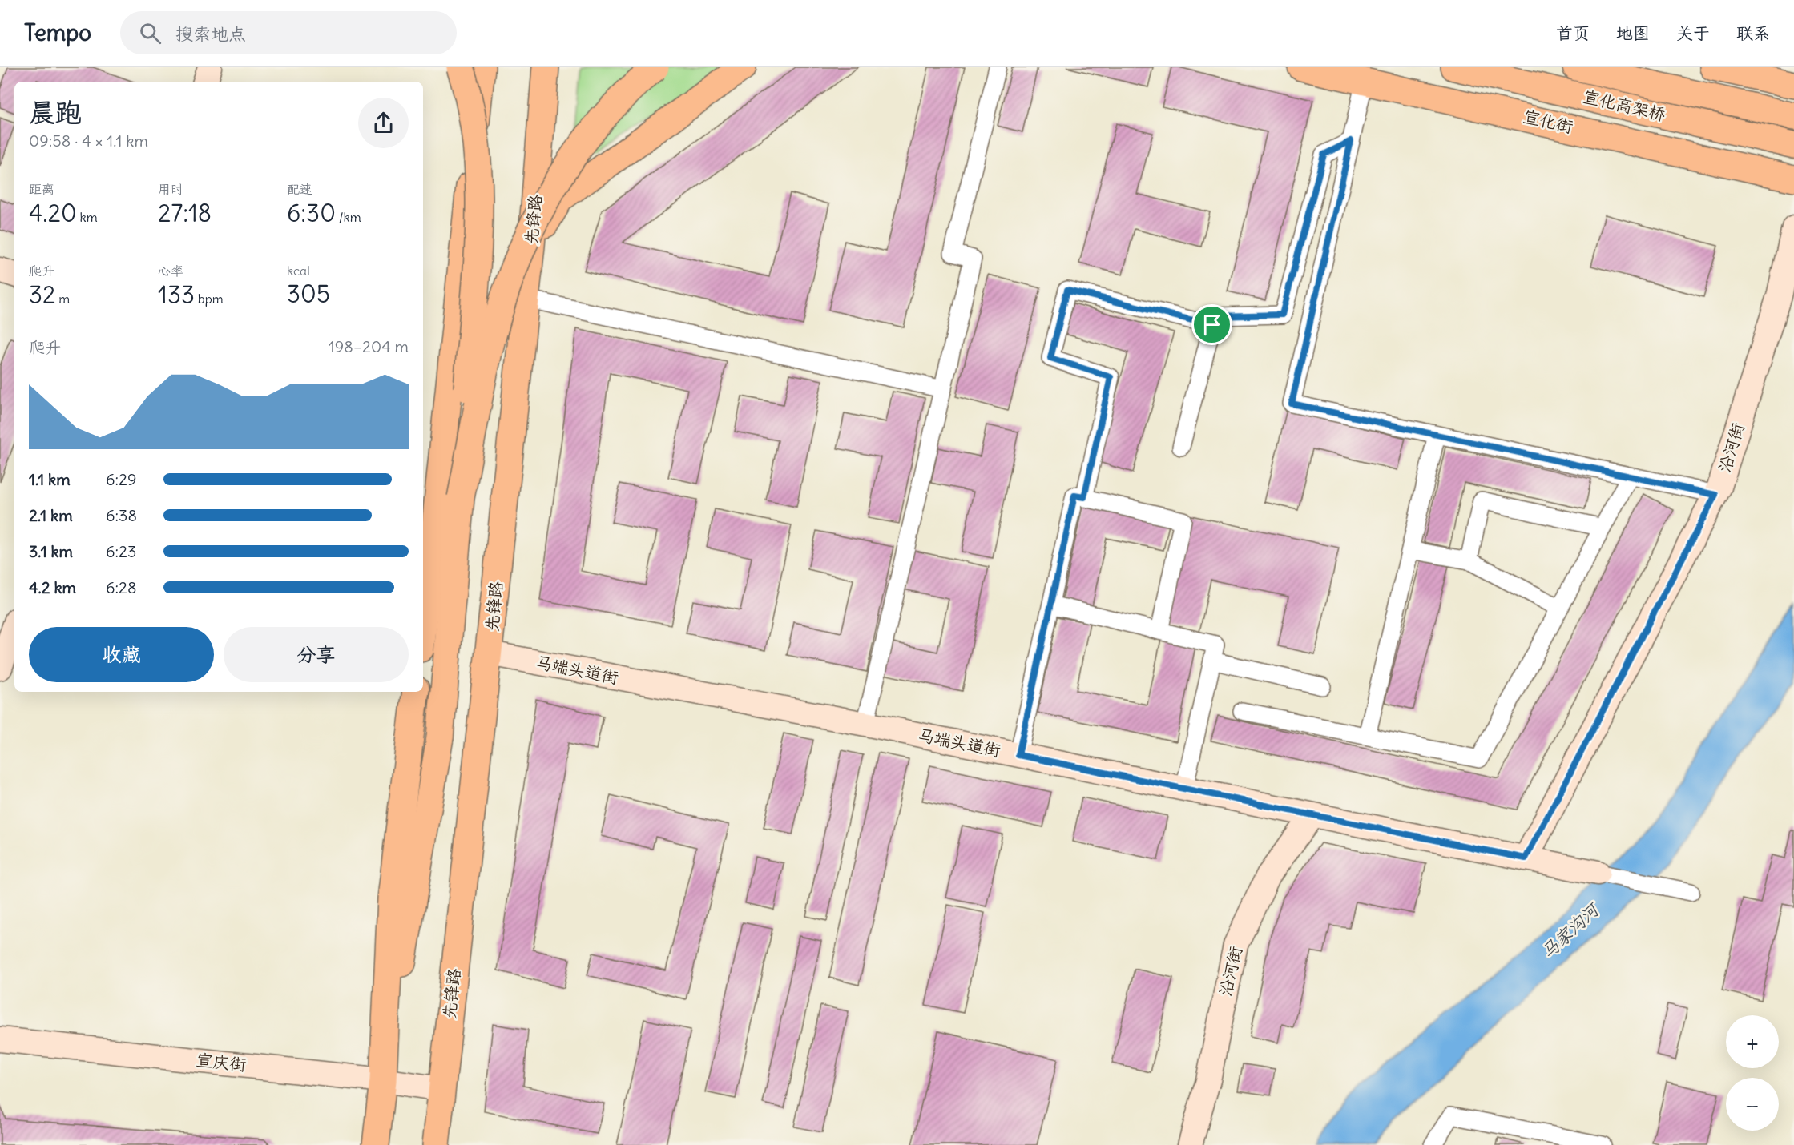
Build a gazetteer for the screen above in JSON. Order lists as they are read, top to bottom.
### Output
{
  "streets": {
    "main road": ["宣化高架桥", "宣化街", "先锋路"],
    "street": ["沿河街", "马端头道街", "宣庆街"]
  },
  "crossings": [
    ["先锋路", "马端头道街"],
    ["先锋路", "宣庆街"],
    ["沿河街", "马端头道街"]
  ],
  "water": ["马家沟河"],
  "page": {
    "header": "Tempo",
    "search": "搜索地点",
    "nav": [
      "首页",
      "地图",
      "关于",
      "联系"
    ],
    "heading": ["晨跑", "09:58 · 4 × 1.1 km"],
    "stats": [
      ["距离", "4.20 km"],
      ["用时", "27:18"],
      ["配速", "6:30 /km"],
      ["爬升", "32 m"],
      ["心率", "133 bpm"],
      ["kcal", "305"]
    ],
    "chart": ["爬升", "198–204 m"],
    "list": [
      {
        "name": "1.1 km",
        "note": "6:29"
      },
      {
        "name": "2.1 km",
        "note": "6:38"
      },
      {
        "name": "3.1 km",
        "note": "6:23"
      },
      {
        "name": "4.2 km",
        "note": "6:28"
      }
    ],
    "buttons": ["收藏", "分享"],
    "map_buttons": ["+", "−"]
  }
}
